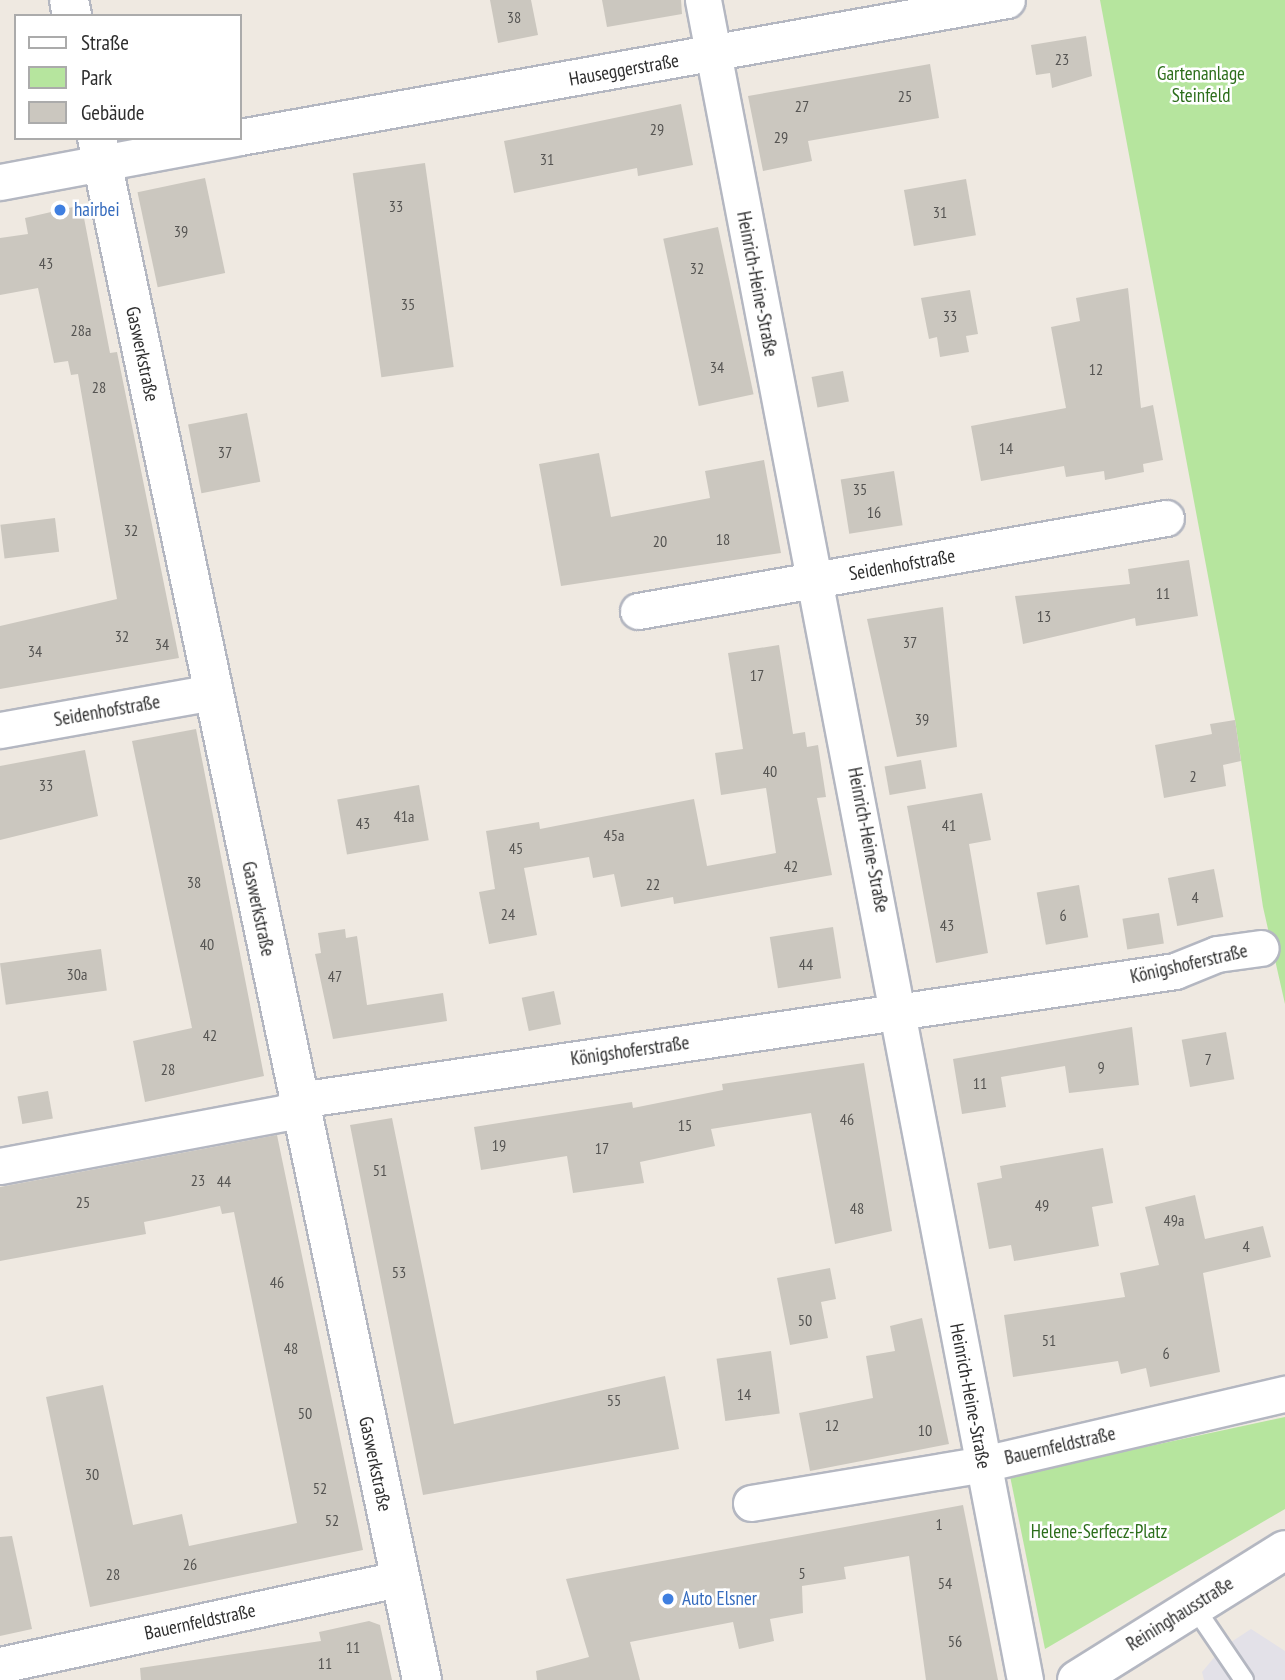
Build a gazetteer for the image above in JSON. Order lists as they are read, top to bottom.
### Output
{
  "streets": {
    "street": [
      "Hauseggerstraße",
      "Heinrich-Heine-Straße",
      "Gaswerkstraße",
      "Seidenhofstraße",
      "Königshoferstraße",
      "Bauernfeldstraße",
      "Reininghausstraße"
    ]
  },
  "crossings": [
    ["Hauseggerstraße", "Heinrich-Heine-Straße"],
    ["Heinrich-Heine-Straße", "Seidenhofstraße"],
    ["Heinrich-Heine-Straße", "Königshoferstraße"],
    ["Heinrich-Heine-Straße", "Bauernfeldstraße"],
    ["Gaswerkstraße", "Seidenhofstraße"],
    ["Gaswerkstraße", "Königshoferstraße"],
    ["Gaswerkstraße", "Bauernfeldstraße"]
  ],
  "parks": ["Gartenanlage Steinfeld", "Helene-Serfecz-Platz"],
  "places": ["hairbei", "Auto Elsner"],
  "house_numbers": [
    "38",
    "23",
    "25",
    "27",
    "29",
    "29",
    "31",
    "33",
    "31",
    "39",
    "43",
    "32",
    "35",
    "33",
    "28a",
    "34",
    "12",
    "28",
    "14",
    "37",
    "35",
    "16",
    "32",
    "18",
    "20",
    "11",
    "13",
    "32",
    "37",
    "34",
    "34",
    "17",
    "39",
    "40",
    "2",
    "33",
    "41a",
    "43",
    "41",
    "45a",
    "45",
    "42",
    "38",
    "22",
    "4",
    "24",
    "6",
    "43",
    "40",
    "44",
    "30a",
    "47",
    "42",
    "7",
    "9",
    "28",
    "11",
    "46",
    "15",
    "19",
    "17",
    "51",
    "23",
    "44",
    "25",
    "49",
    "48",
    "49a",
    "4",
    "53",
    "46",
    "50",
    "51",
    "48",
    "6",
    "14",
    "55",
    "50",
    "12",
    "10",
    "30",
    "52",
    "52",
    "1",
    "26",
    "5",
    "28",
    "54",
    "56",
    "11",
    "11"
  ],
  "legend": ["Straße", "Park", "Gebäude"]
}
